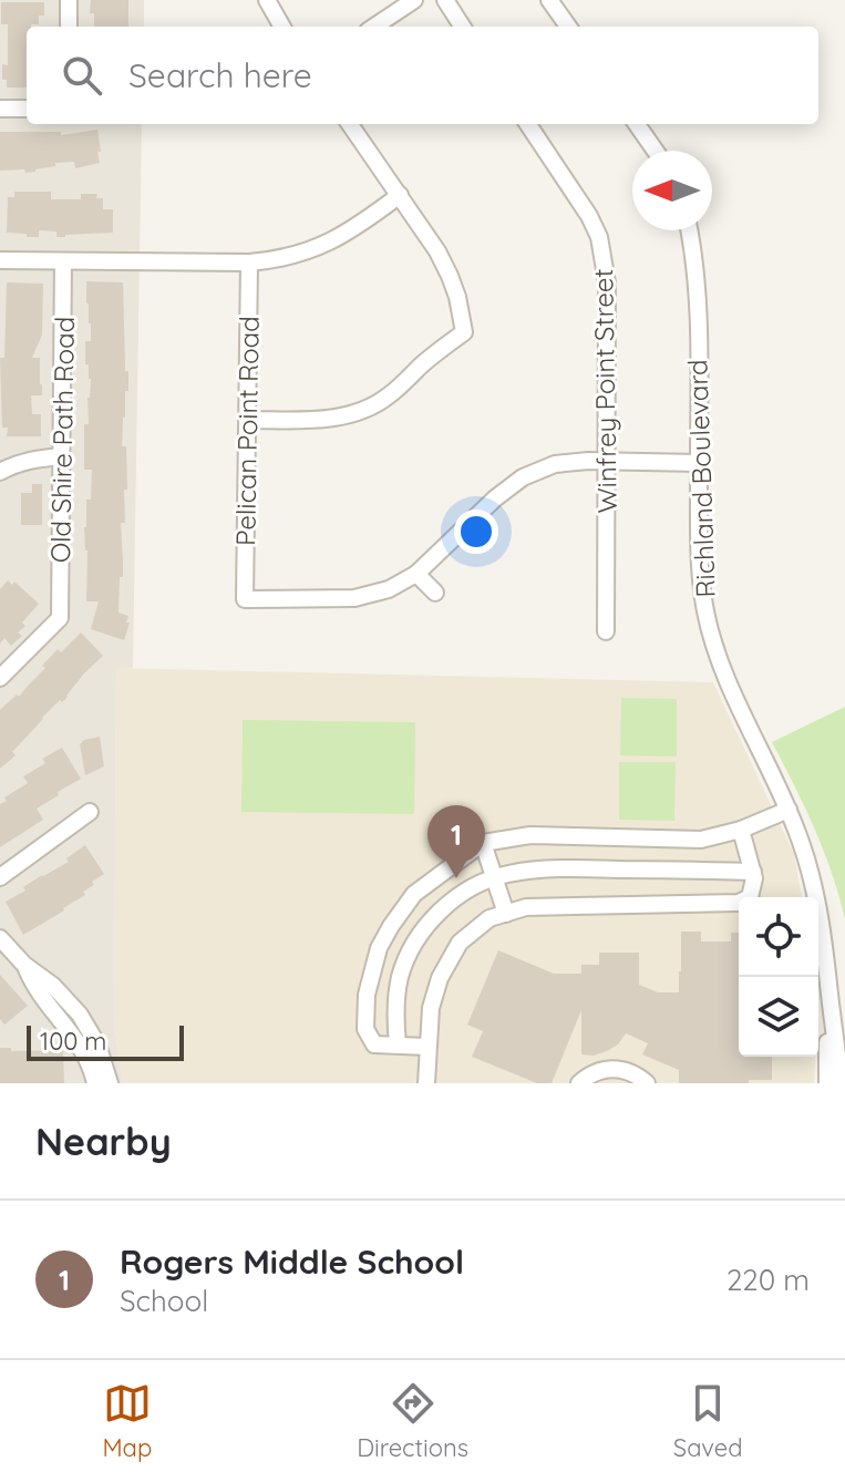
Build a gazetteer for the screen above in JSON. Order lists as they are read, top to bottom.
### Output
{
  "streets": {
    "street": [
      "Winfrey Point Street",
      "Pelican Point Road",
      "Old Shire Path Road",
      "Richland Boulevard"
    ]
  },
  "scale_bar": "100 m",
  "north": "left",
  "page": {
    "search": "Search here",
    "pins": "1",
    "scale": "100 m",
    "heading": "Nearby",
    "list": [
      {
        "mark": "1",
        "name": "Rogers Middle School",
        "note": "School",
        "value": "220 m"
      }
    ],
    "nav": ["Map", "Directions", "Saved"]
  }
}
